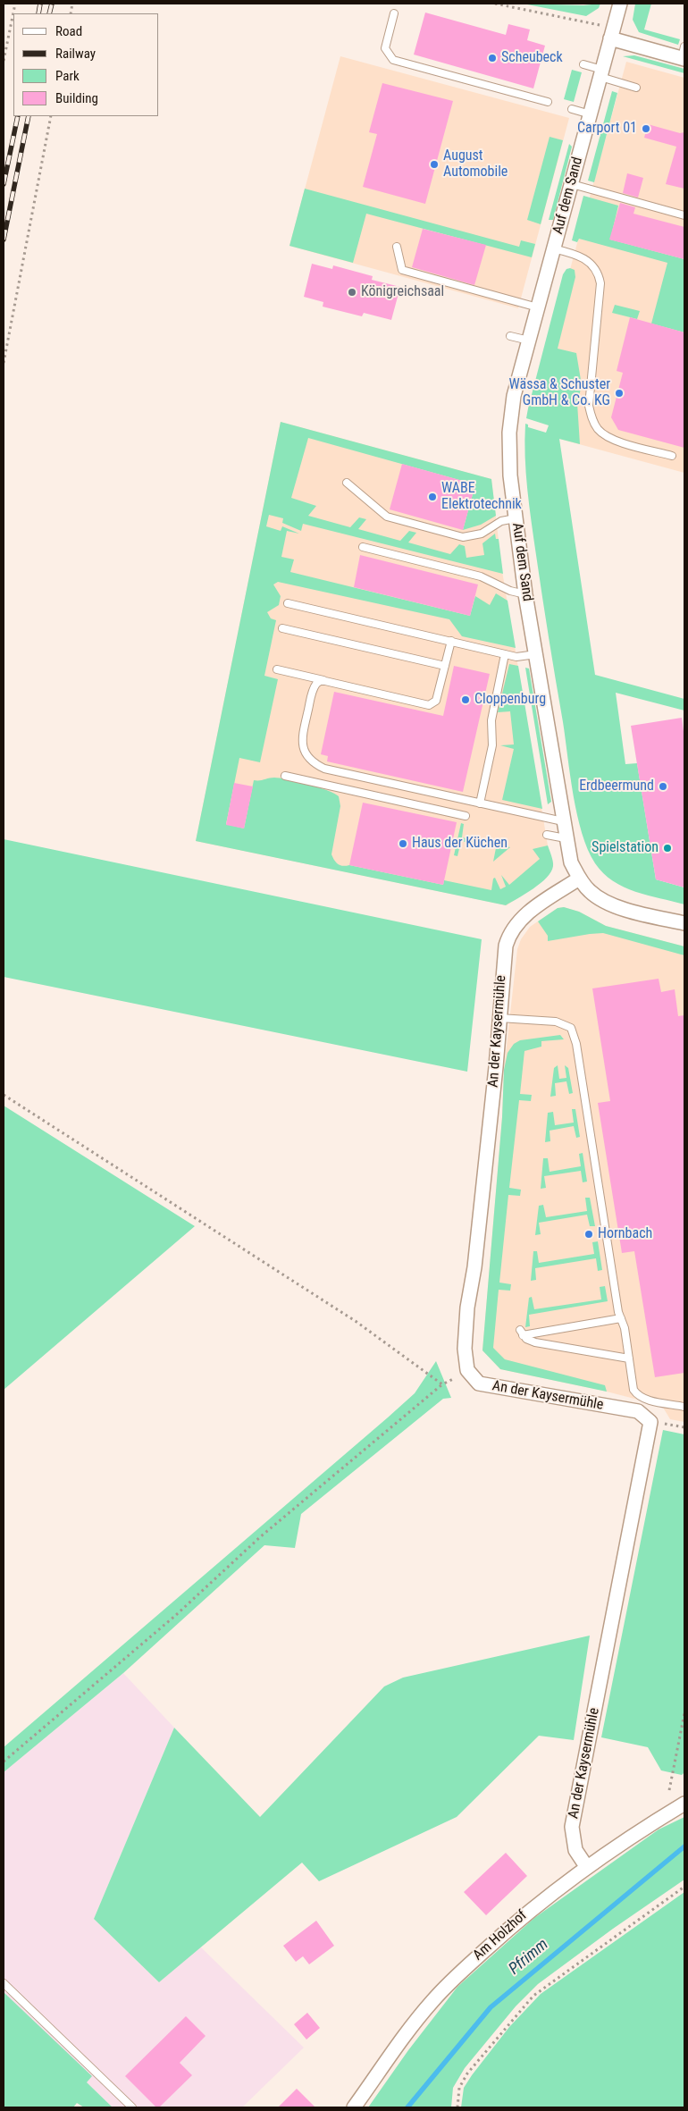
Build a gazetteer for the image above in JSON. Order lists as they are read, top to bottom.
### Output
{
  "streets": {
    "street": ["Auf dem Sand", "An der Kaysermühle", "Am Holzhof"]
  },
  "crossings": [
    ["Auf dem Sand", "An der Kaysermühle"],
    ["An der Kaysermühle", "Am Holzhof"]
  ],
  "water": ["Pfrimm"],
  "places": [
    "Scheubeck",
    "Carport 01",
    "August Automobile",
    "Königreichsaal",
    "Wässa & Schuster GmbH & Co. KG",
    "WABE Elektrotechnik",
    "Cloppenburg",
    "Erdbeermund",
    "Haus der Küchen",
    "Spielstation",
    "Hornbach"
  ],
  "legend": [
    "Road",
    "Railway",
    "Park",
    "Building"
  ]
}
